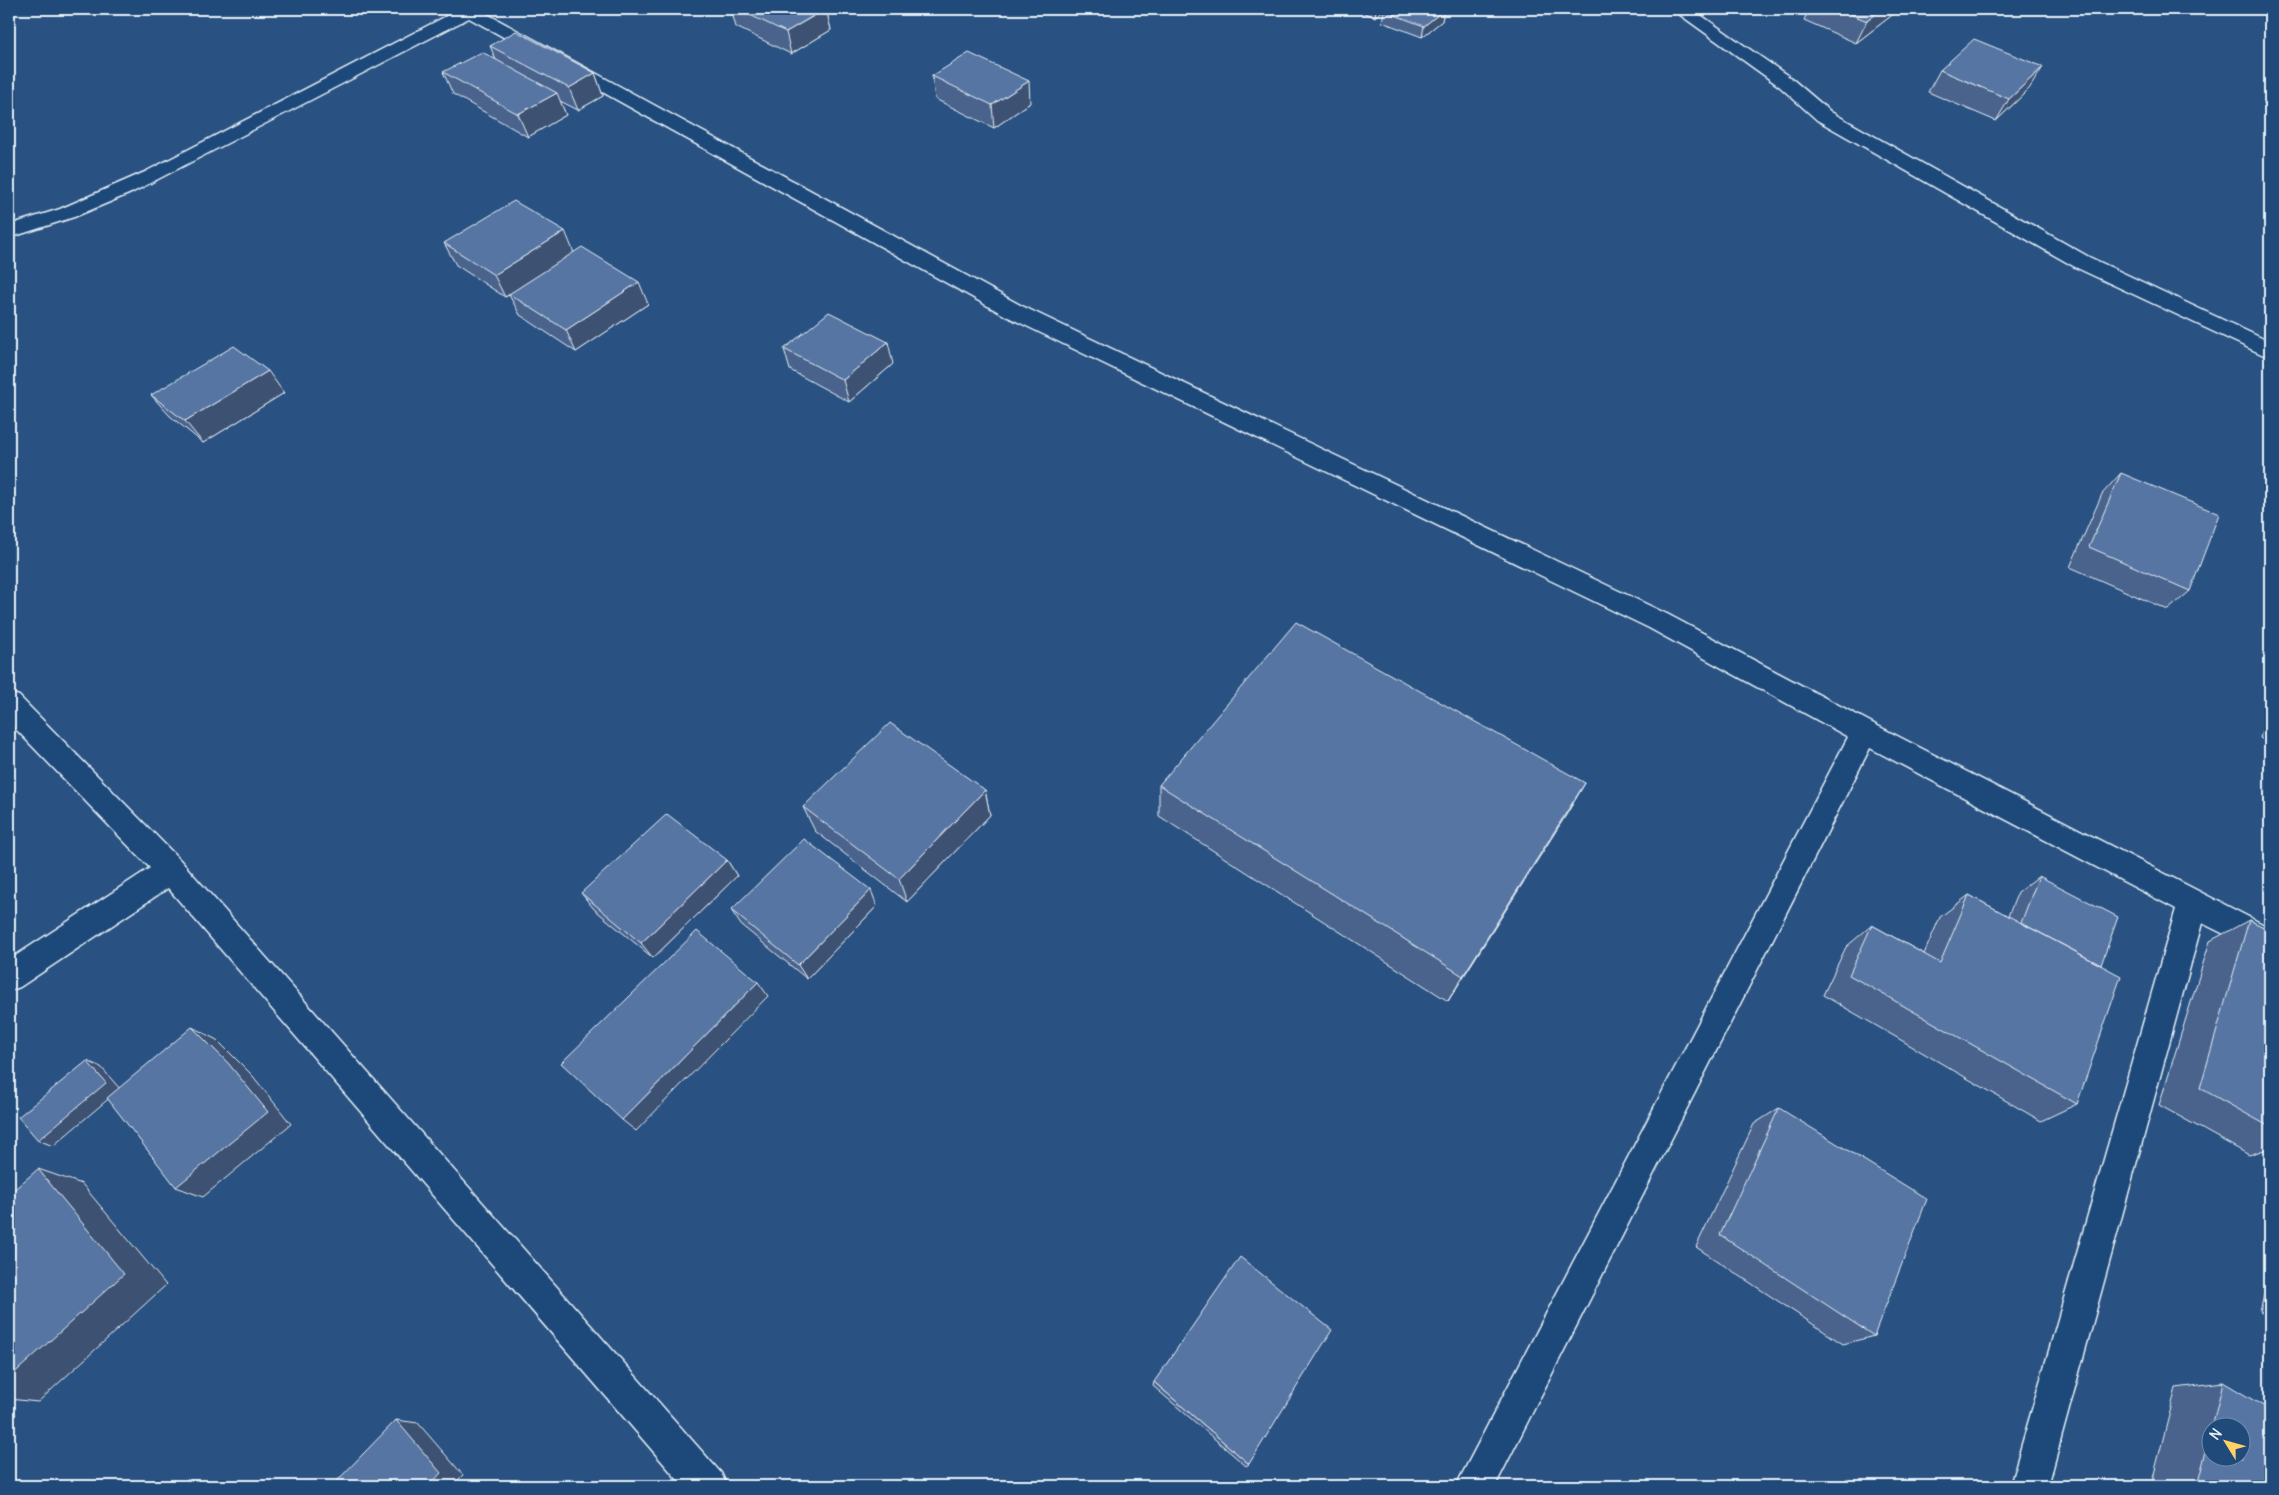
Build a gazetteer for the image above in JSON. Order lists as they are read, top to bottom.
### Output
{
  "north": "top left"
}
